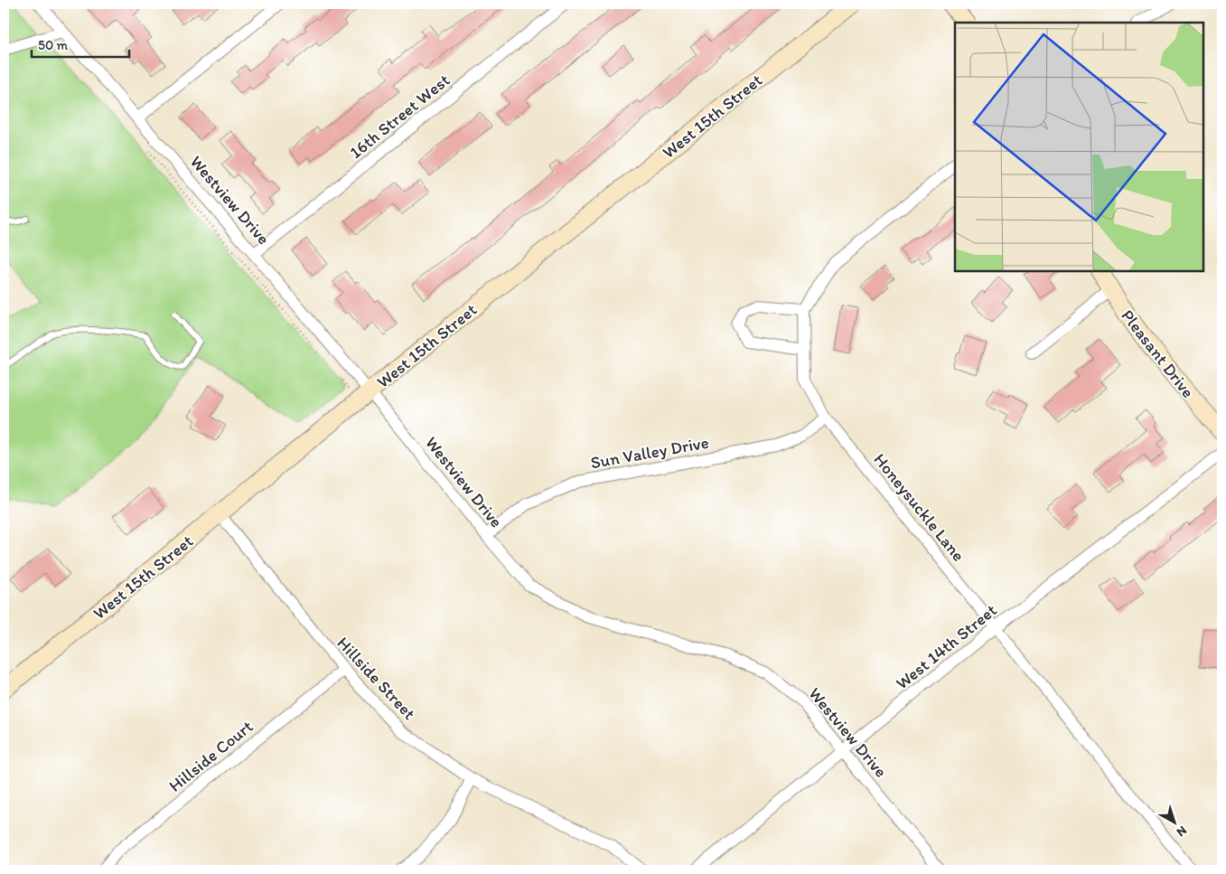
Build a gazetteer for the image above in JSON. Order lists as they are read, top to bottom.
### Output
{
  "streets": {
    "street": [
      "16th Street West",
      "West 15th Street",
      "Westview Drive",
      "Pleasant Drive",
      "Sun Valley Drive",
      "Honeysuckle Lane",
      "West 14th Street",
      "Hillside Street",
      "Hillside Court"
    ]
  },
  "crossings": [
    ["16th Street West", "Westview Drive"],
    ["West 15th Street", "Westview Drive"],
    ["West 15th Street", "Hillside Street"],
    ["Westview Drive", "Sun Valley Drive"],
    ["Westview Drive", "West 14th Street"],
    ["Sun Valley Drive", "Honeysuckle Lane"],
    ["Honeysuckle Lane", "West 14th Street"],
    ["Hillside Street", "Hillside Court"]
  ],
  "scale_bar": "50 m",
  "north": "bottom right"
}
